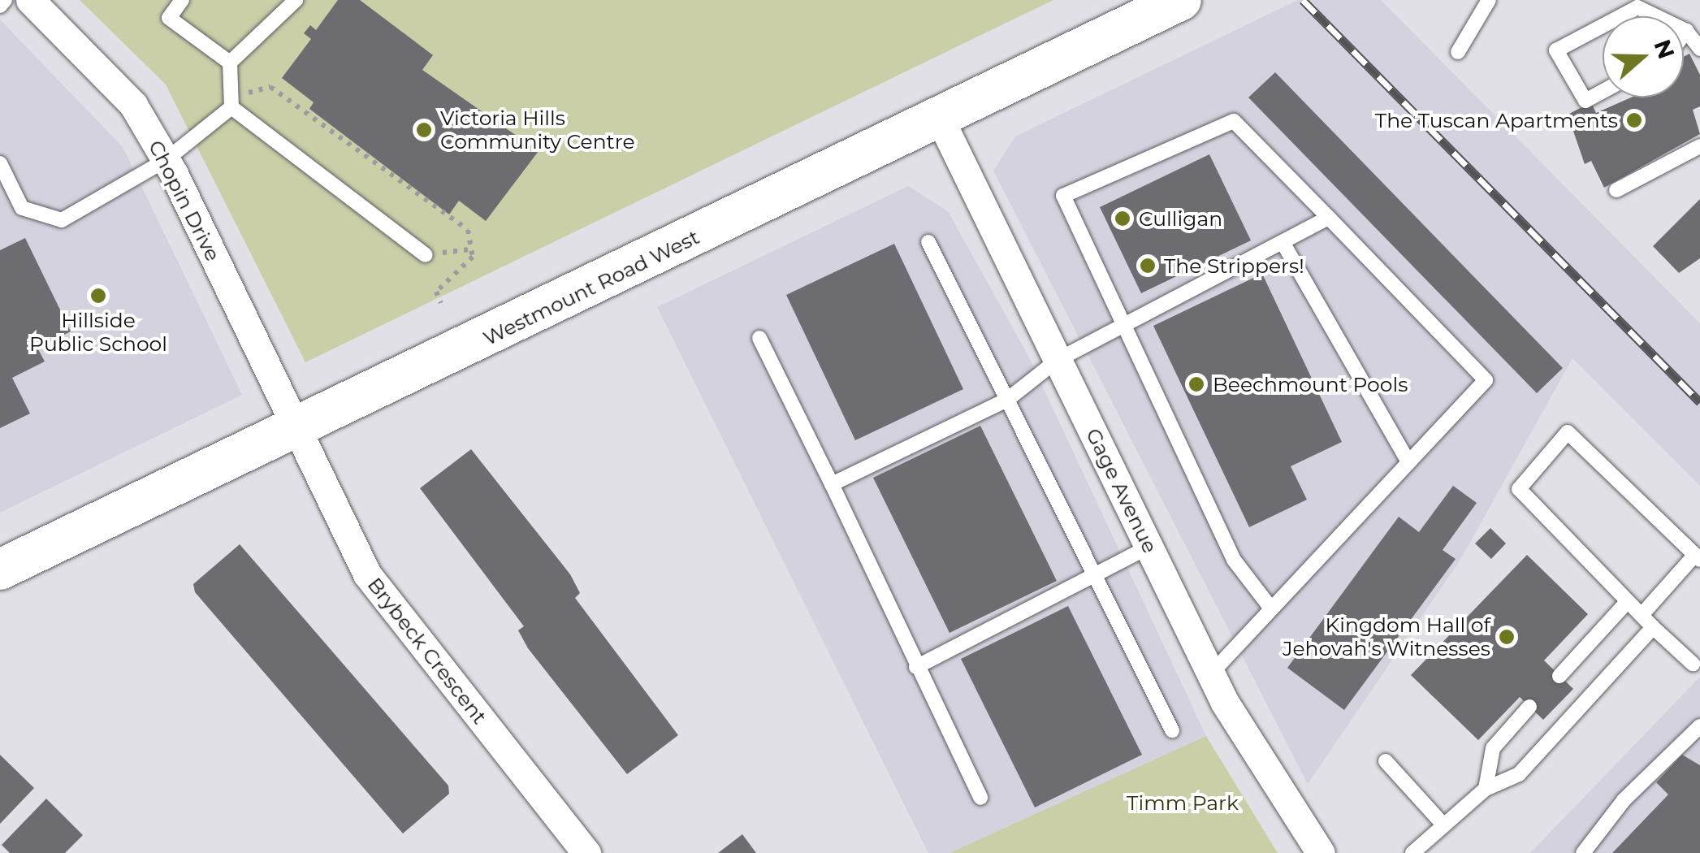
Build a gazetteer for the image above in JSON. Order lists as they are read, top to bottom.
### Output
{
  "streets": {
    "main road": ["Westmount Road West"],
    "street": ["Chopin Drive", "Gage Avenue", "Brybeck Crescent"]
  },
  "crossings": [
    ["Chopin Drive", "Westmount Road West"],
    ["Chopin Drive", "Brybeck Crescent"],
    ["Westmount Road West", "Gage Avenue"],
    ["Westmount Road West", "Brybeck Crescent"]
  ],
  "parks": ["Timm Park"],
  "places": [
    "The Tuscan Apartments",
    "Victoria Hills Community Centre",
    "Culligan",
    "The Strippers!",
    "Hillside Public School",
    "Beechmount Pools",
    "Kingdom Hall of Jehovah's Witnesses"
  ],
  "north": "right"
}
